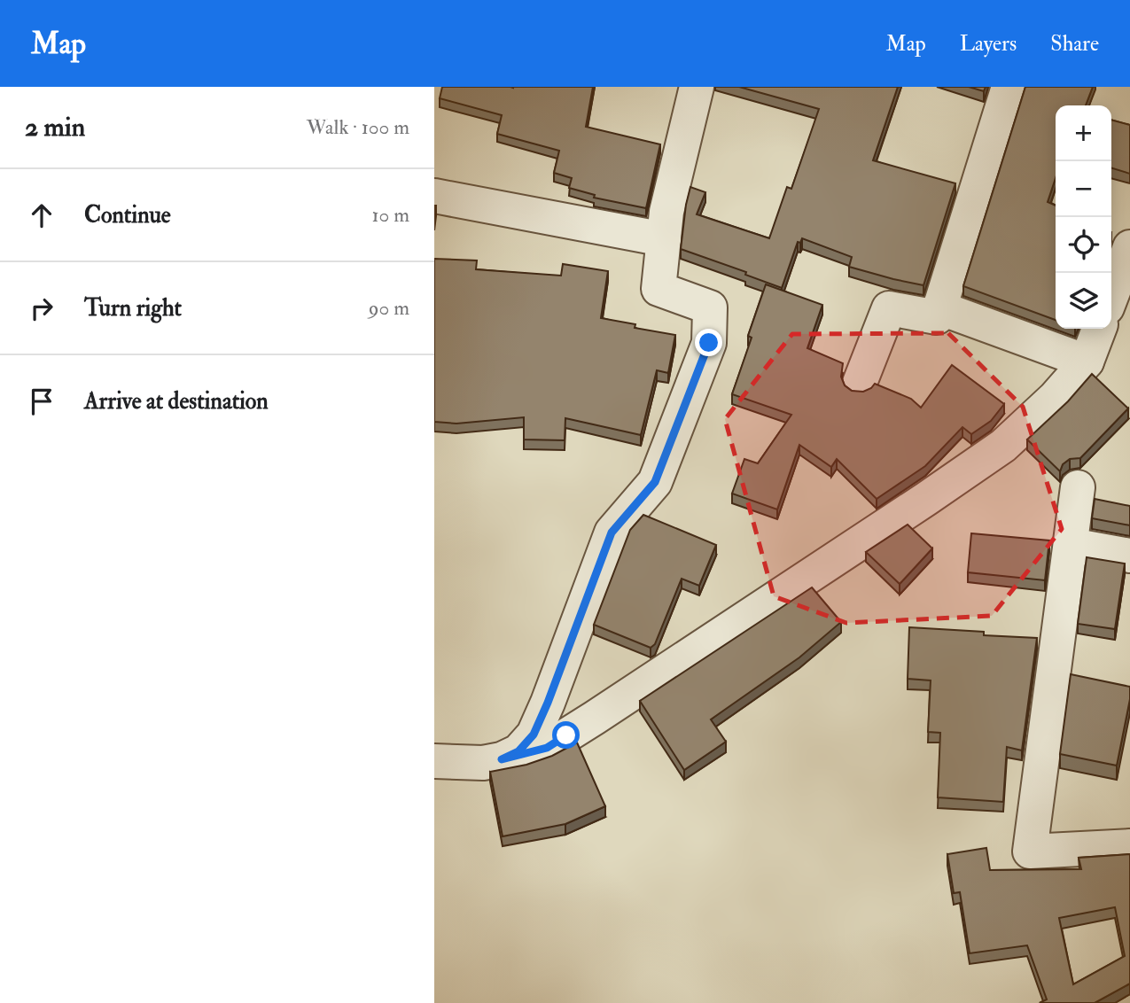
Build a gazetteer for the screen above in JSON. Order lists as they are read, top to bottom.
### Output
{
  "page": {
    "header": "Map",
    "nav": ["Map", "Layers", "Share"],
    "heading": ["2 min", "Walk · 100 m"],
    "map_buttons": ["+", "−"],
    "list": [
      ["Continue", "10 m"],
      ["Turn right", "90 m"],
      "Arrive at destination"
    ]
  }
}
